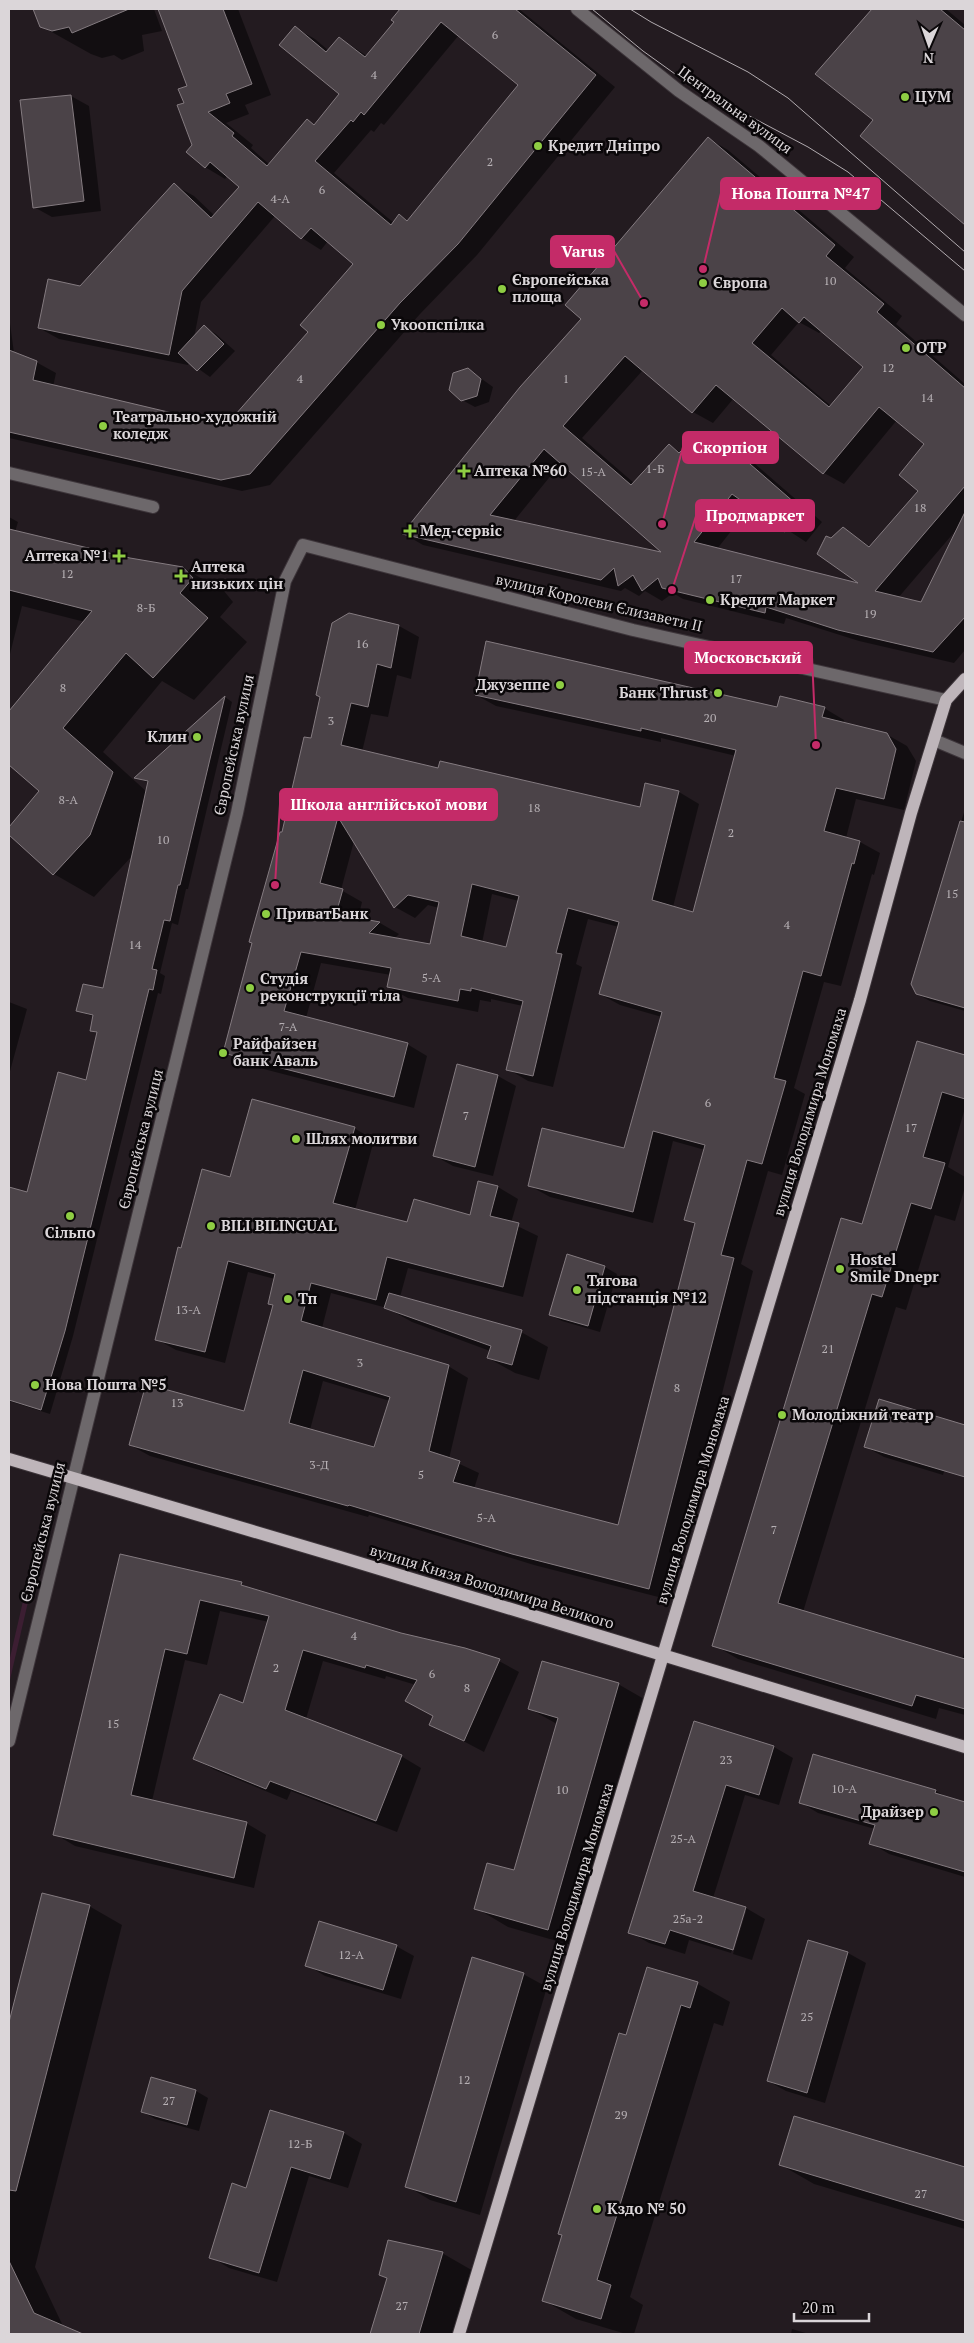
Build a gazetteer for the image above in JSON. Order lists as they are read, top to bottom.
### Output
{
  "streets": {
    "main road": ["вулиця Володимира Мономаха", "вулиця Князя Володимира Великого"],
    "street": ["Центральна вулиця", "вулиця Королеви Єлизавети ІІ", "Європейська вулиця"]
  },
  "crossings": [
    ["вулиця Королеви Єлизавети ІІ", "Європейська вулиця"],
    ["вулиця Королеви Єлизавети ІІ", "вулиця Володимира Мономаха"],
    ["Європейська вулиця", "вулиця Князя Володимира Великого"],
    ["вулиця Володимира Мономаха", "вулиця Князя Володимира Великого"]
  ],
  "places": {
    "other": [
      "ЦУМ",
      "Кредит Дніпро",
      "Нова Пошта №47",
      "Європа",
      "Європейська площа",
      "Varus",
      "Укоопспілка",
      "OTP",
      "Театрально-художній коледж",
      "Скорпіон",
      "Продмаркет",
      "Кредит Маркет",
      "Джузеппе",
      "Банк Thrust",
      "Клин",
      "Московський",
      "Школа англійської мови",
      "ПриватБанк",
      "Студія реконструкції тіла",
      "Райфайзен банк Аваль",
      "Шлях молитви",
      "Сільпо",
      "BILI BILINGUAL",
      "Hostel Smile Dnepr",
      "Тягова пiдстанцiя №12",
      "Тп",
      "Нова Пошта №5",
      "Молодіжний театр",
      "Драйзер",
      "Кздо № 50"
    ],
    "health": [
      "Аптека №60",
      "Мед-сервіс",
      "Аптека №1",
      "Аптека низьких цін"
    ]
  },
  "house_numbers": [
    "6",
    "4",
    "2",
    "6",
    "4-А",
    "10",
    "12",
    "4",
    "1",
    "14",
    "1-Б",
    "15-А",
    "18",
    "12",
    "17",
    "8-Б",
    "19",
    "16",
    "8",
    "20",
    "3",
    "8-А",
    "18",
    "2",
    "10",
    "15",
    "4",
    "14",
    "5-А",
    "7-А",
    "6",
    "7",
    "17",
    "13-А",
    "21",
    "3",
    "8",
    "13",
    "3-Д",
    "5",
    "5-А",
    "7",
    "4",
    "2",
    "6",
    "8",
    "15",
    "23",
    "10-А",
    "10",
    "25-А",
    "25а-2",
    "12-А",
    "25",
    "12",
    "27",
    "29",
    "12-Б",
    "27",
    "27"
  ],
  "scale_bar": "20 m",
  "north": "bottom"
}
